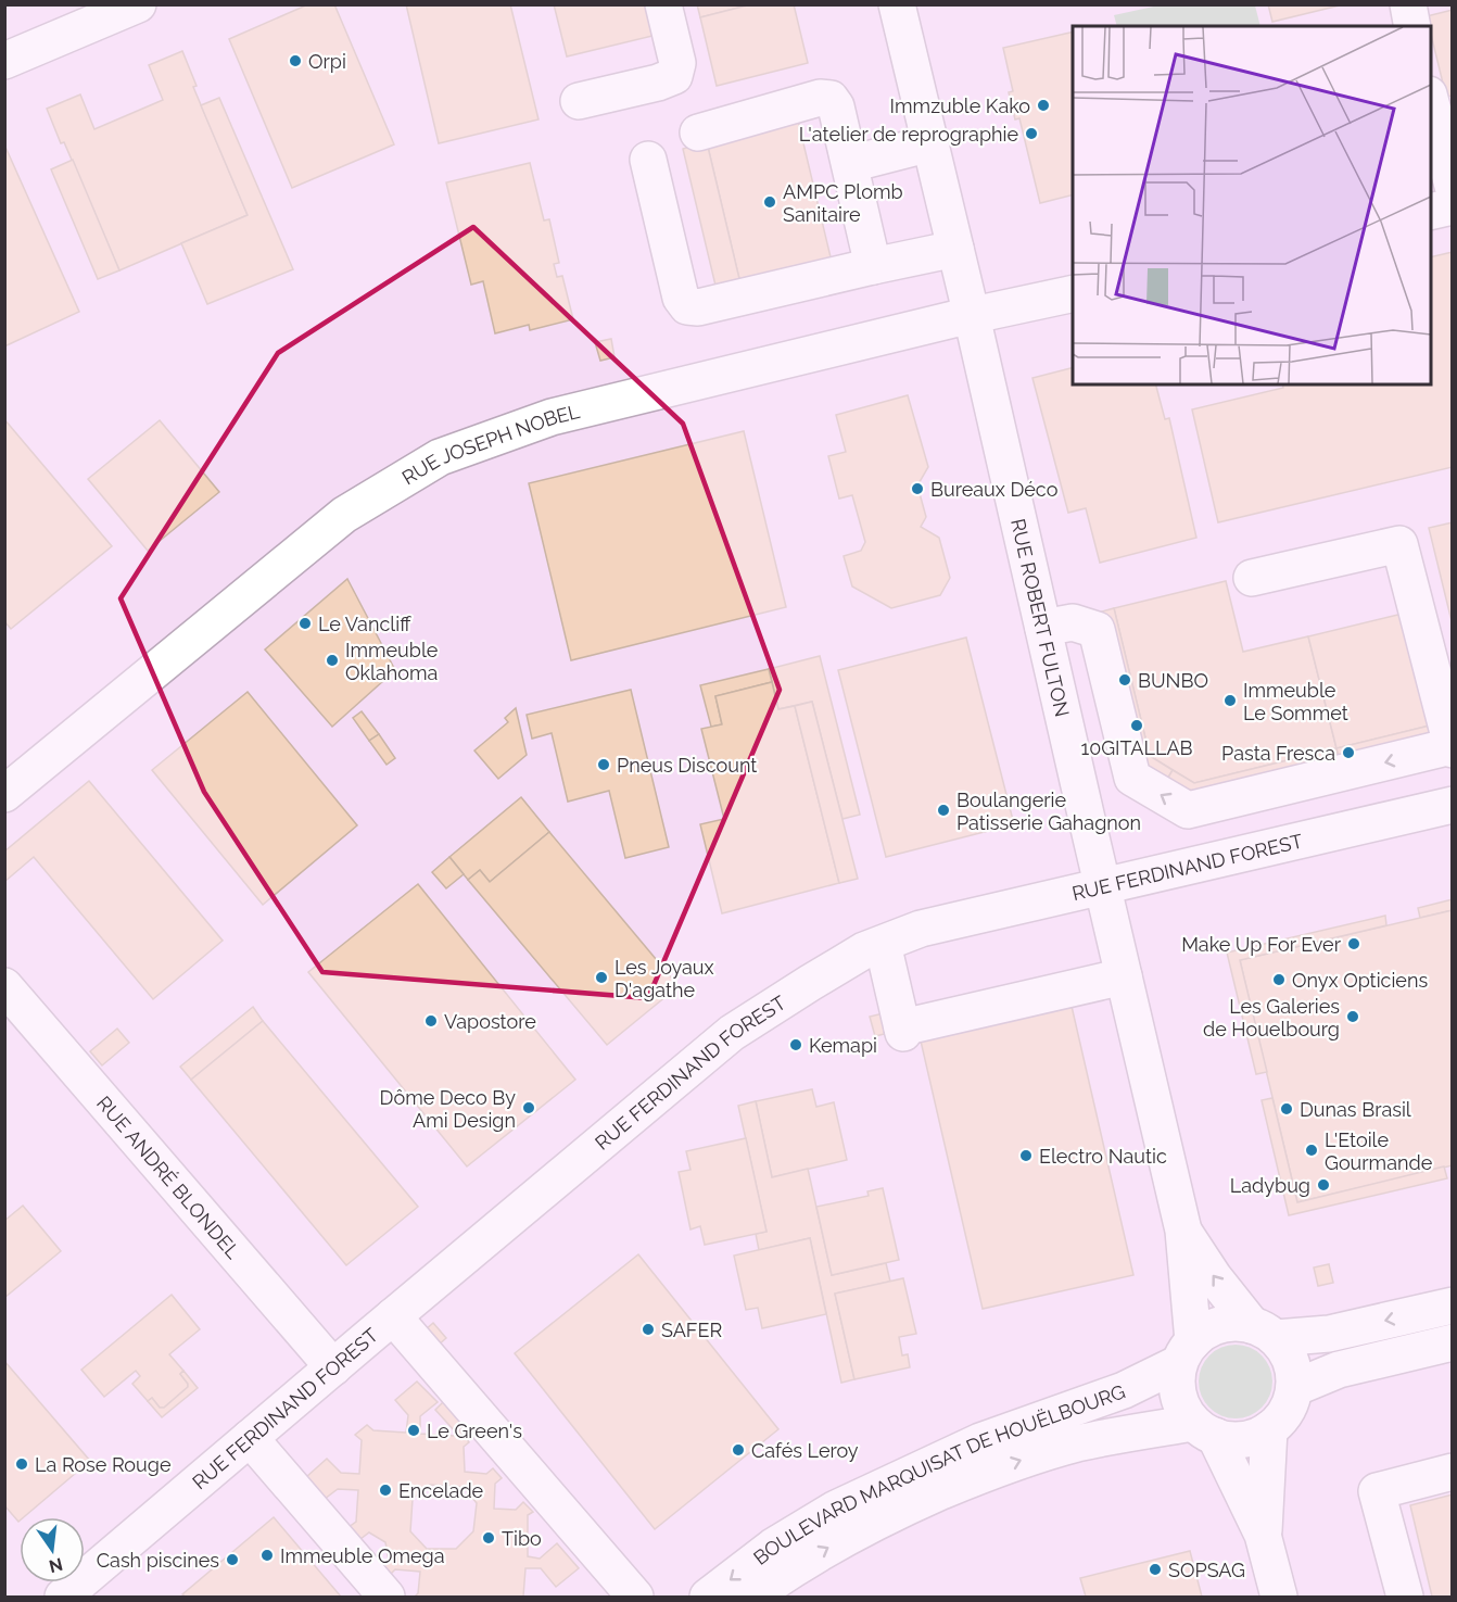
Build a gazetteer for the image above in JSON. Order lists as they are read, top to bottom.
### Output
{
  "streets": {
    "street": [
      "RUE JOSEPH NOBEL",
      "RUE ROBERT FULTON",
      "RUE FERDINAND FOREST",
      "RUE ANDRÉ BLONDEL",
      "BOULEVARD MARQUISAT DE HOUËLBOURG"
    ]
  },
  "crossings": [
    ["RUE JOSEPH NOBEL", "RUE ROBERT FULTON"],
    ["RUE ROBERT FULTON", "RUE FERDINAND FOREST"],
    ["RUE ROBERT FULTON", "BOULEVARD MARQUISAT DE HOUËLBOURG"],
    ["RUE FERDINAND FOREST", "RUE ANDRÉ BLONDEL"]
  ],
  "places": [
    "Orpi",
    "Immzuble Kako",
    "L'atelier de reprographie",
    "AMPC Plomb Sanitaire",
    "Bureaux Déco",
    "Le Vancliff",
    "Immeuble Oklahoma",
    "BUNBO",
    "Immeuble Le Sommet",
    "10GITALLAB",
    "Pasta Fresca",
    "Pneus Discount",
    "Boulangerie Patisserie Gahagnon",
    "Make Up For Ever",
    "Les Joyaux D'agathe",
    "Onyx Opticiens",
    "Les Galeries de Houelbourg",
    "Vapostore",
    "Kemapi",
    "Dôme Deco By Ami Design",
    "Dunas Brasil",
    "L'Etoile Gourmande",
    "Electro Nautic",
    "Ladybug",
    "SAFER",
    "Le Green's",
    "Cafés Leroy",
    "La Rose Rouge",
    "Encelade",
    "Tibo",
    "Immeuble Omega",
    "Cash piscines",
    "SOPSAG"
  ],
  "north": "bottom"
}
